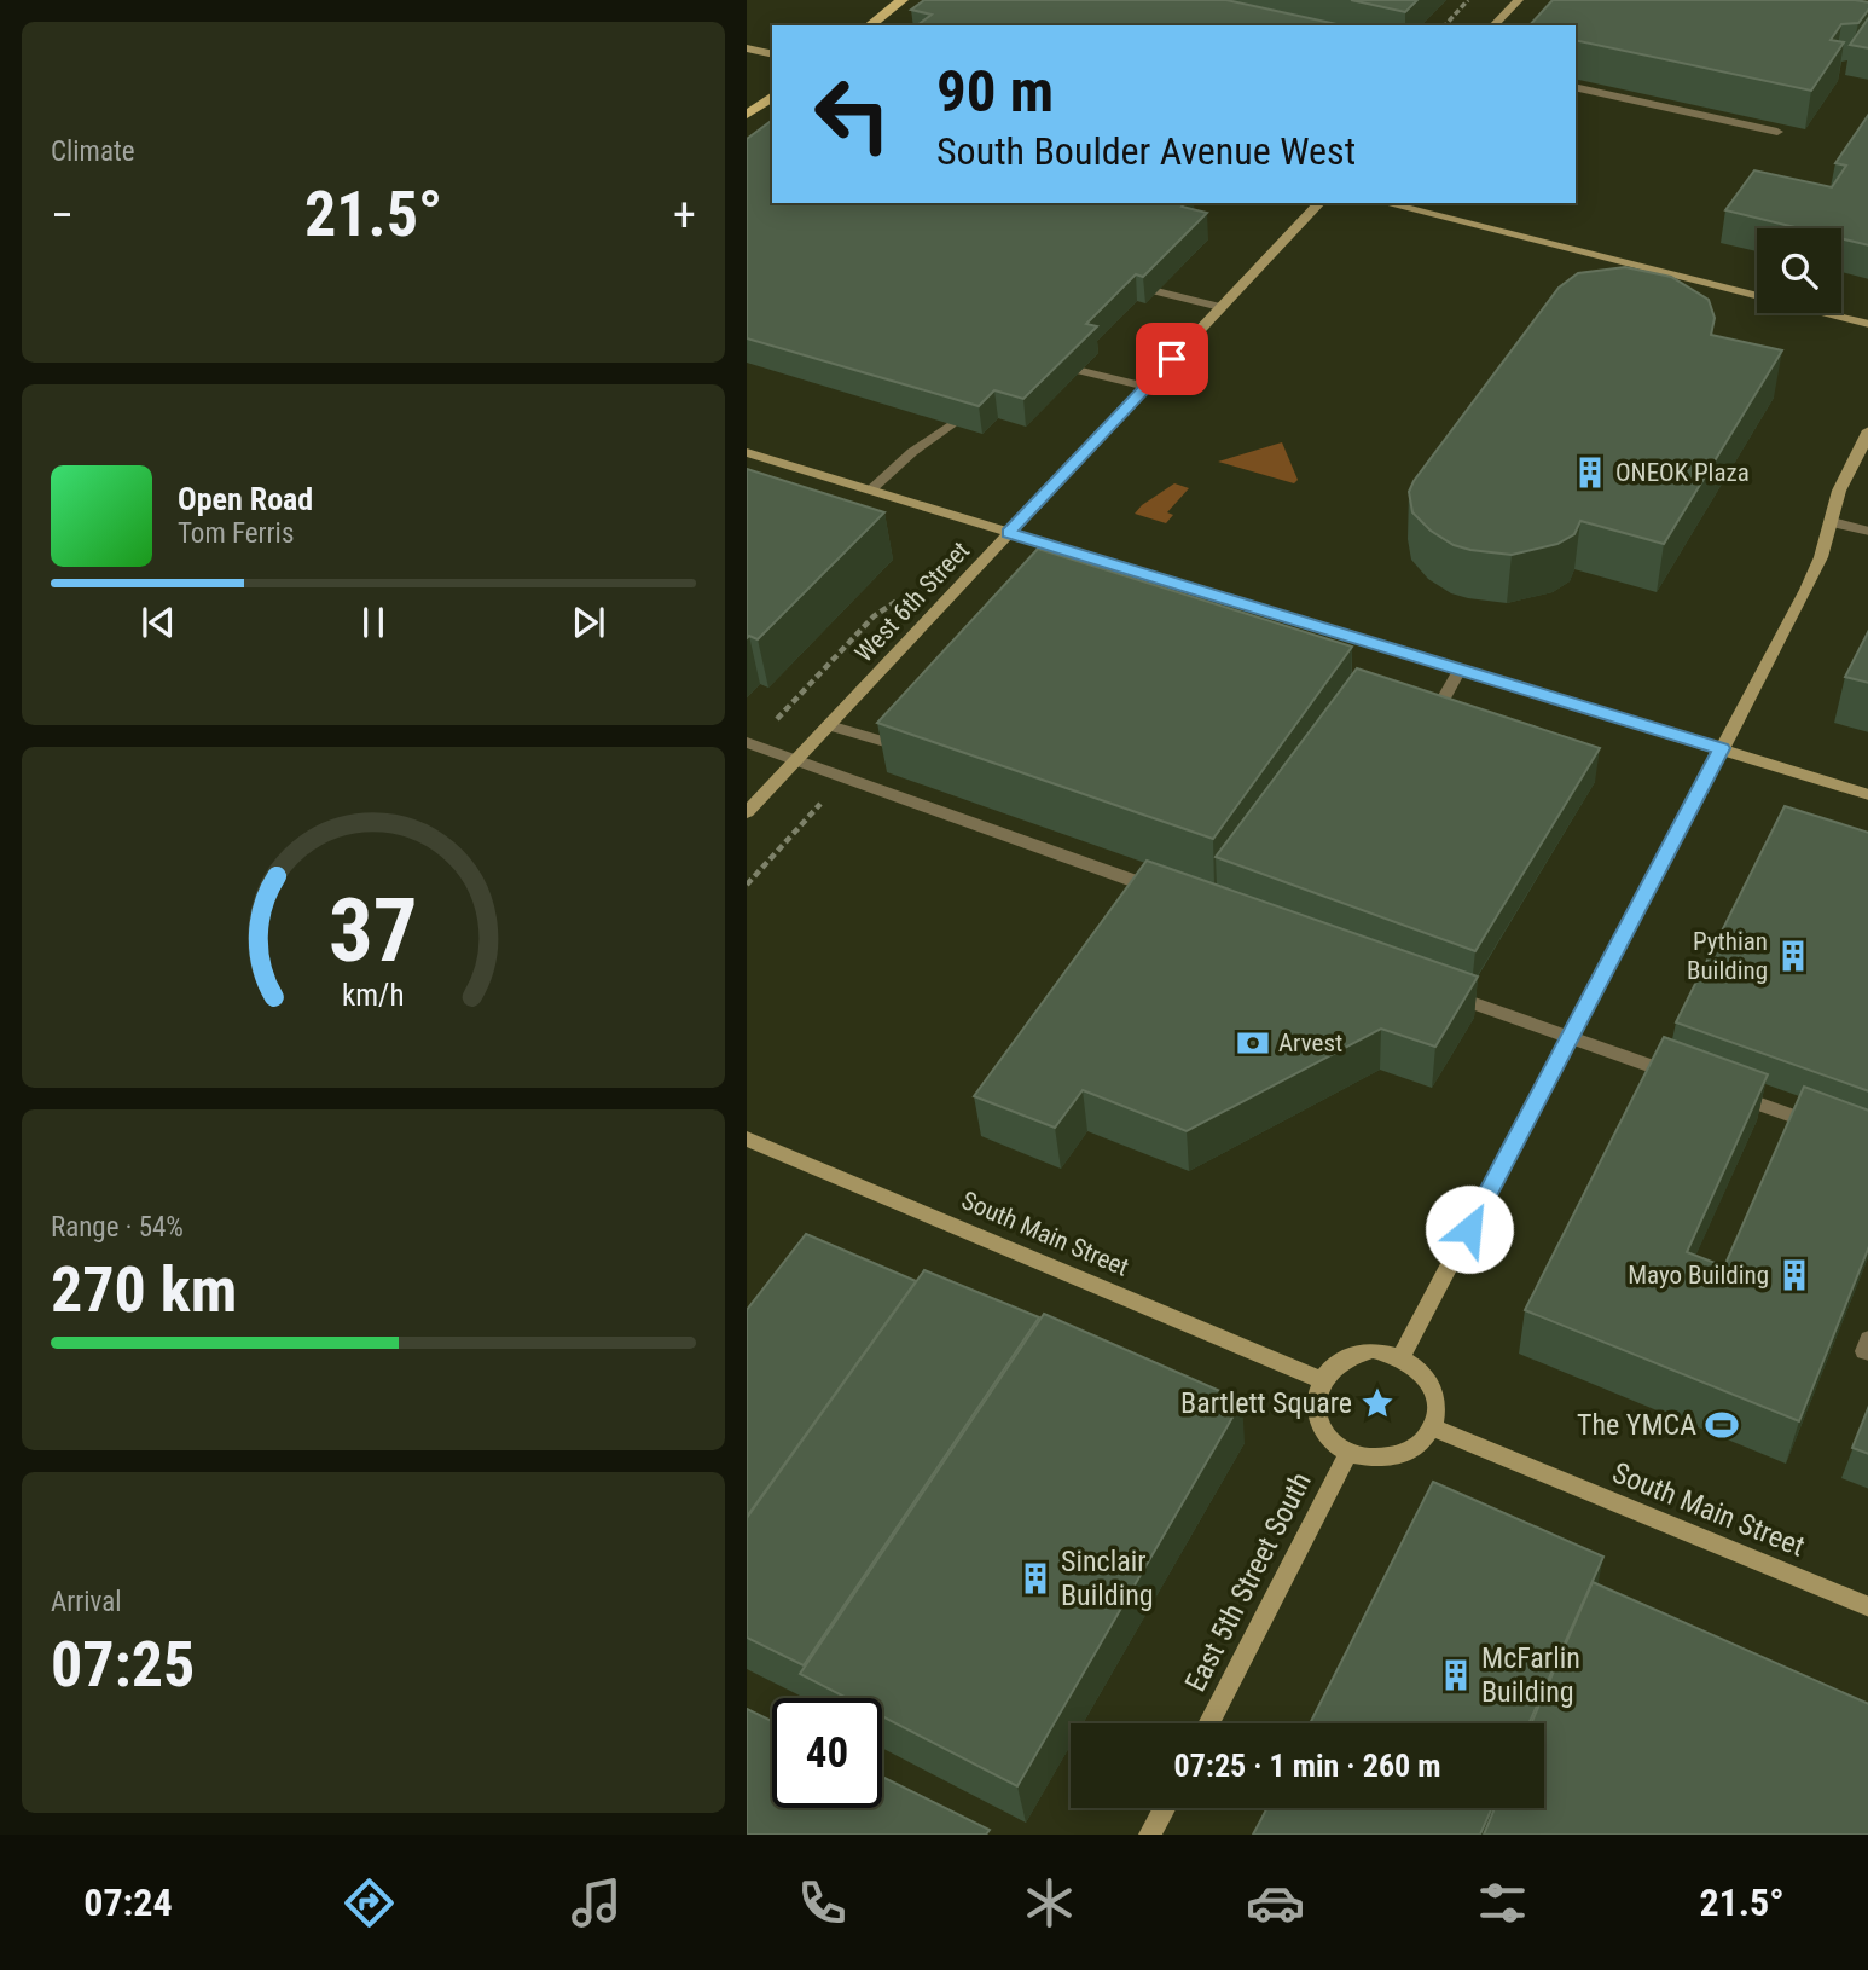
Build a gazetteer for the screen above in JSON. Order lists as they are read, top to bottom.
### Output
{
  "streets": {
    "street": ["West 6th Street", "South Main Street", "East 5th Street South"]
  },
  "crossings": [
    ["South Main Street", "East 5th Street South"]
  ],
  "places": {
    "building": [
      "ONEOK Plaza",
      "Pythian Building",
      "Mayo Building",
      "Sinclair Building",
      "McFarlin Building"
    ],
    "bank": ["Arvest"],
    "place": ["Bartlett Square"],
    "sports": ["The YMCA"]
  },
  "page": {
    "tile": [
      "Climate",
      ["Range · 54%", "270 km"],
      ["Arrival", "07:25"]
    ],
    "turn": ["90 m", "South Boulder Avenue West"],
    "heat": ["−", "21.5°", "+"],
    "song": ["Open Road", "Tom Ferris"],
    "limit": "40",
    "trip": "07:25 · 1 min · 260 m",
    "tabs": ["07:24", "21.5°"],
    "gauge": ["37", "km/h"]
  }
}
